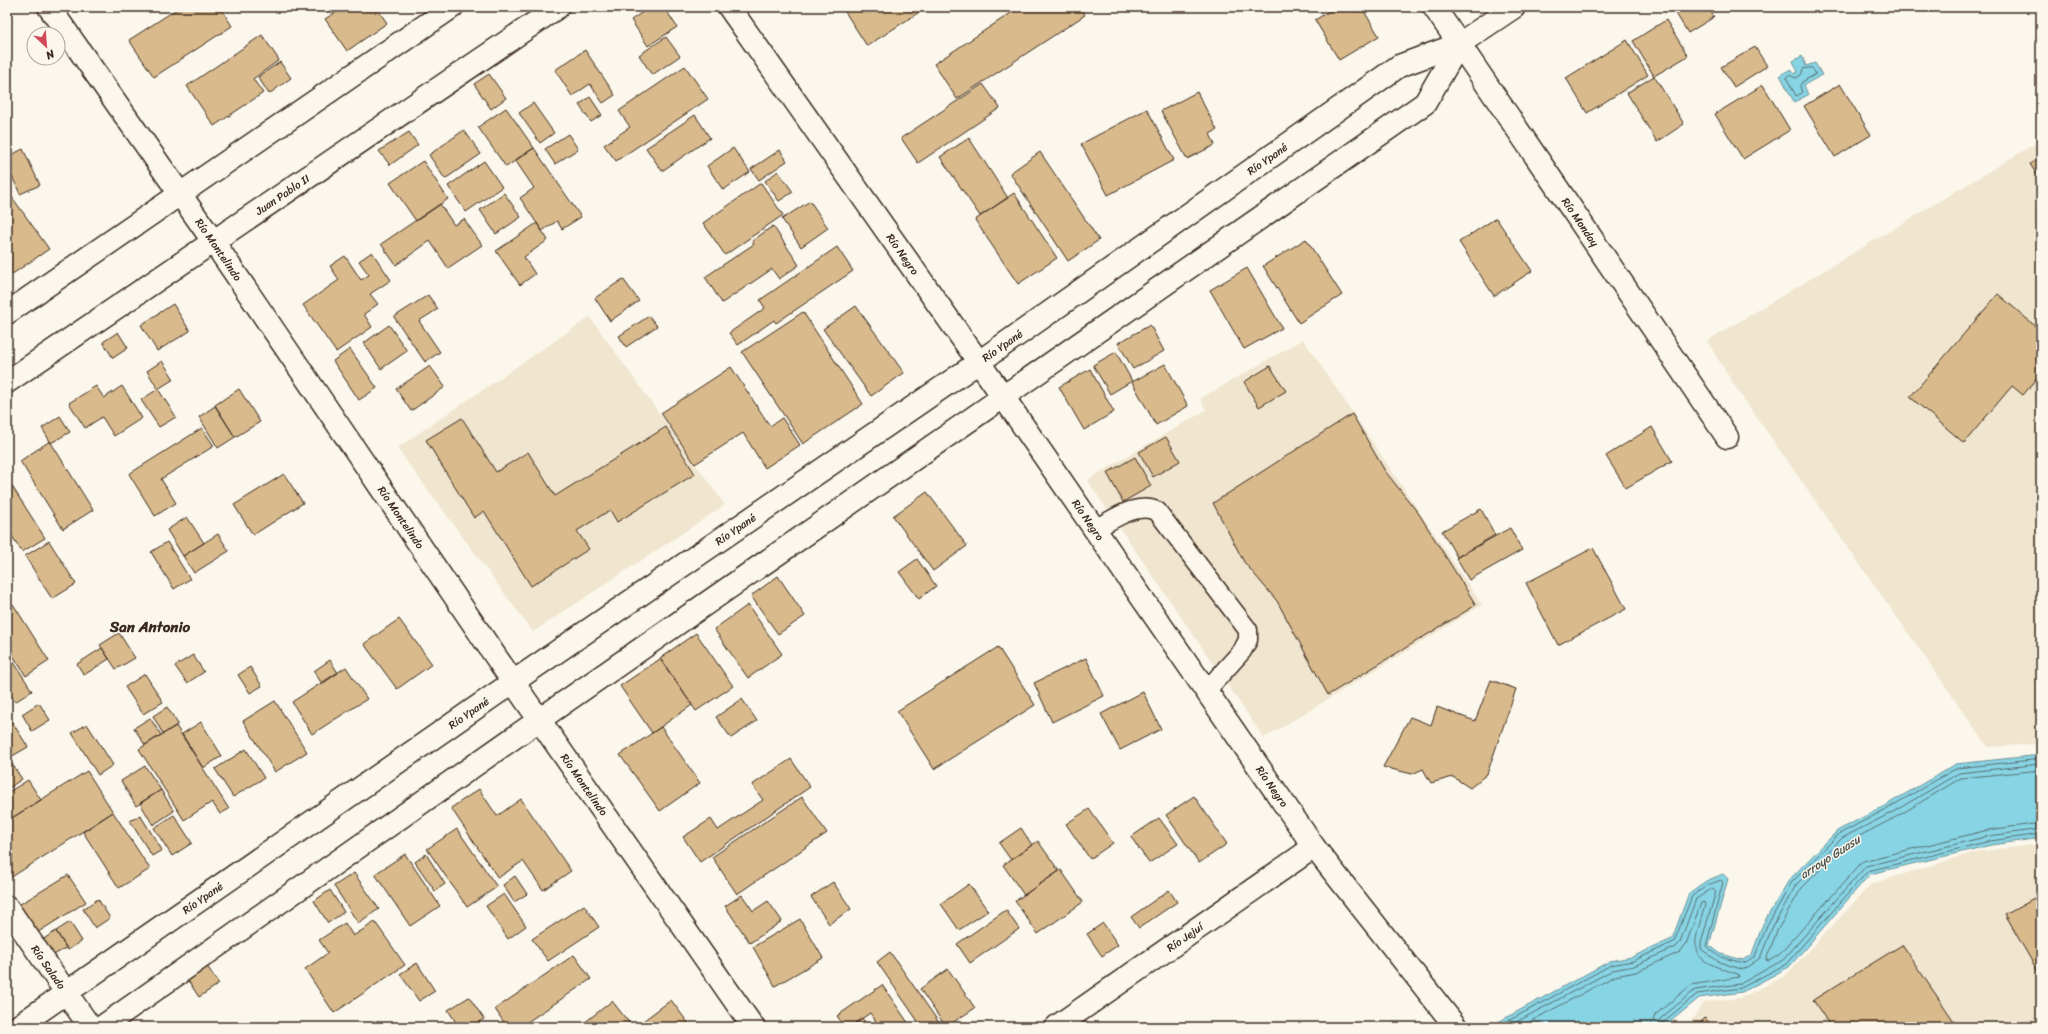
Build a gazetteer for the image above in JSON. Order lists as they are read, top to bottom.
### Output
{
  "streets": {
    "street": [
      "Río Ypané",
      "Juan Pablo II",
      "Río Monday",
      "Río Montelindo",
      "Río Negro",
      "Río Jejuí",
      "Río Salado"
    ]
  },
  "crossings": [
    ["Río Ypané", "Río Monday"],
    ["Río Ypané", "Río Montelindo"],
    ["Río Ypané", "Río Negro"],
    ["Río Ypané", "Río Salado"],
    ["Juan Pablo II", "Río Montelindo"],
    ["Río Negro", "Río Jejuí"]
  ],
  "districts": ["San Antonio"],
  "water": ["arroyo Guasu"],
  "north": "bottom right"
}
